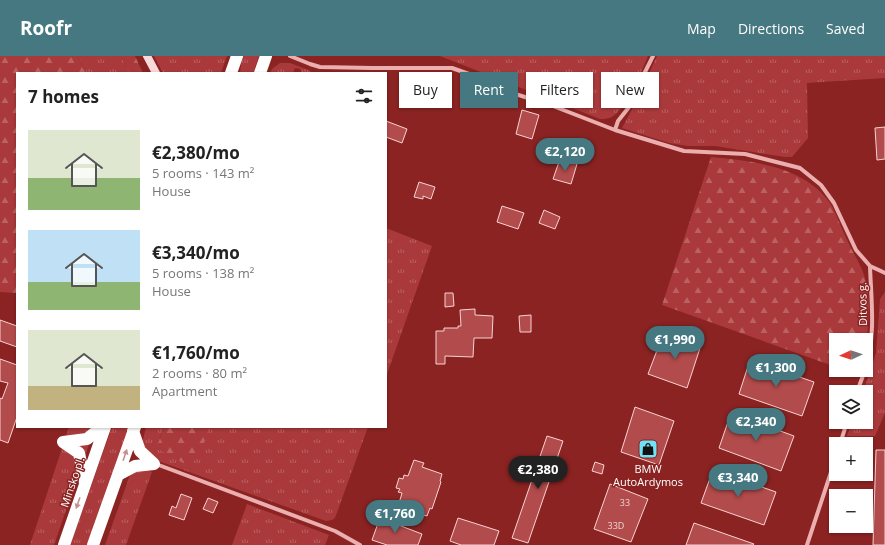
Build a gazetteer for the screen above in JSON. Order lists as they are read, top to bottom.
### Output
{
  "streets": {
    "highway": ["Minsko pl."],
    "street": ["Ditvos g."]
  },
  "places": {
    "shop": ["BMW AutoArdymos"]
  },
  "house_numbers": ["33", "33D"],
  "north": "left",
  "page": {
    "header": "Roofr",
    "nav": ["Map", "Directions", "Saved"],
    "chip": [
      "Buy",
      "Rent",
      "Filters",
      "New"
    ],
    "heading": "7 homes",
    "list": [
      {
        "name": "€2,380/mo",
        "note": "5 rooms · 143 m² · House"
      },
      {
        "name": "€3,340/mo",
        "note": "5 rooms · 138 m² · House"
      },
      {
        "name": "€1,760/mo",
        "note": "2 rooms · 80 m² · Apartment"
      }
    ],
    "price": [
      "€2,120",
      "€1,990",
      "€1,300",
      "€2,340",
      "€2,380",
      "€3,340",
      "€1,760"
    ],
    "map_buttons": ["+", "−"]
  }
}
